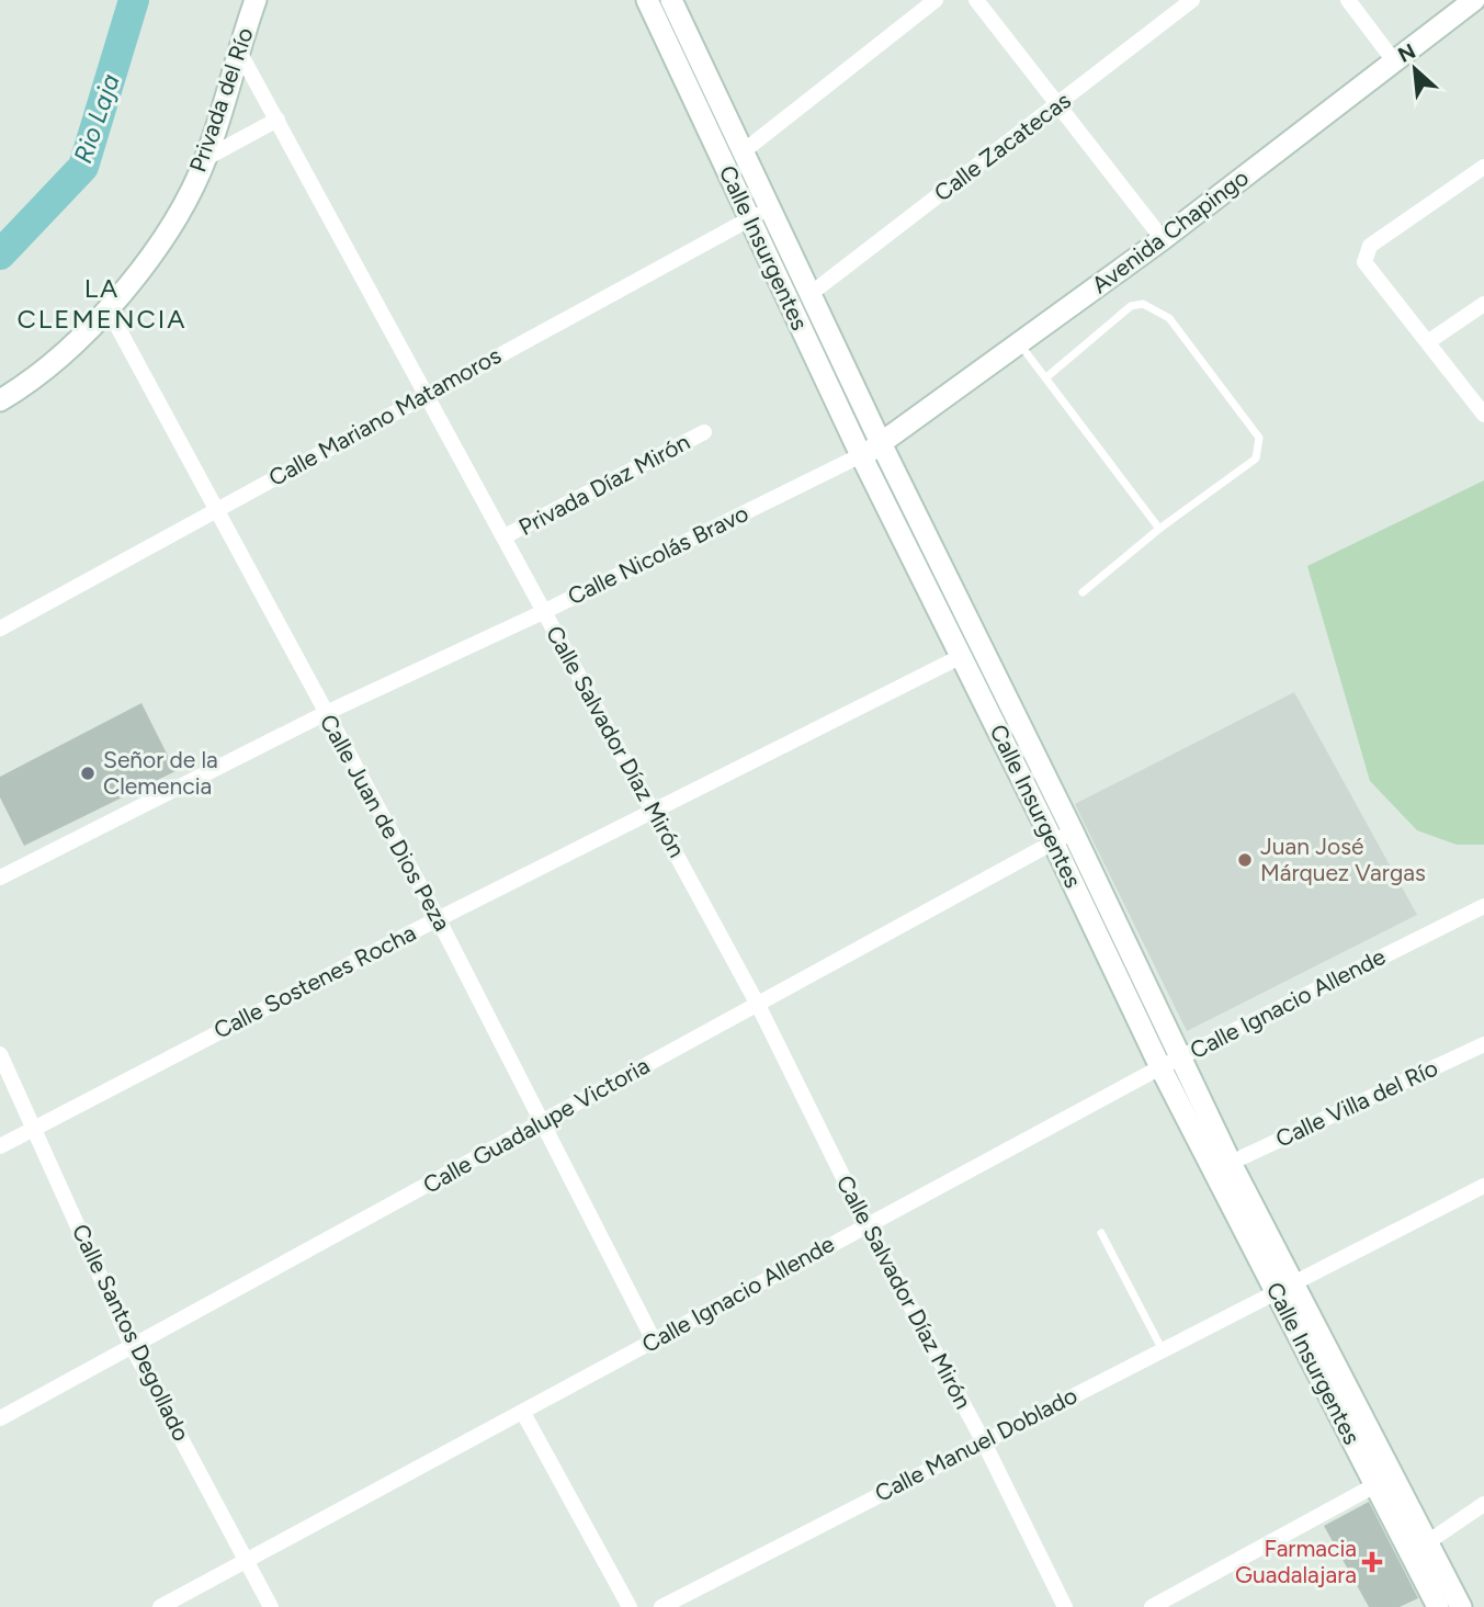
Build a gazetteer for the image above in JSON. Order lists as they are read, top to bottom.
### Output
{
  "streets": {
    "main road": ["Privada del Río", "Avenida Chapingo", "Calle Insurgentes"],
    "street": [
      "Calle Zacatecas",
      "Calle Mariano Matamoros",
      "Privada Díaz Mirón",
      "Calle Nicolás Bravo",
      "Calle Salvador Díaz Mirón",
      "Calle Juan de Dios Peza",
      "Calle Sostenes Rocha",
      "Calle Ignacio Allende",
      "Calle Villa del Río",
      "Calle Guadalupe Victoria",
      "Calle Santos Degollado",
      "Calle Manuel Doblado"
    ]
  },
  "crossings": [
    ["Privada del Río", "Calle Salvador Díaz Mirón"],
    ["Privada del Río", "Calle Juan de Dios Peza"],
    ["Calle Zacatecas", "Calle Insurgentes"],
    ["Avenida Chapingo", "Calle Insurgentes"],
    ["Avenida Chapingo", "Calle Nicolás Bravo"],
    ["Calle Insurgentes", "Calle Mariano Matamoros"],
    ["Calle Insurgentes", "Calle Nicolás Bravo"],
    ["Calle Insurgentes", "Calle Sostenes Rocha"],
    ["Calle Insurgentes", "Calle Ignacio Allende"],
    ["Calle Insurgentes", "Calle Villa del Río"],
    ["Calle Insurgentes", "Calle Guadalupe Victoria"],
    ["Calle Insurgentes", "Calle Manuel Doblado"],
    ["Calle Mariano Matamoros", "Calle Salvador Díaz Mirón"],
    ["Calle Mariano Matamoros", "Calle Juan de Dios Peza"],
    ["Privada Díaz Mirón", "Calle Salvador Díaz Mirón"],
    ["Calle Nicolás Bravo", "Calle Salvador Díaz Mirón"],
    ["Calle Nicolás Bravo", "Calle Juan de Dios Peza"],
    ["Calle Salvador Díaz Mirón", "Calle Sostenes Rocha"],
    ["Calle Salvador Díaz Mirón", "Calle Ignacio Allende"],
    ["Calle Salvador Díaz Mirón", "Calle Guadalupe Victoria"],
    ["Calle Salvador Díaz Mirón", "Calle Manuel Doblado"],
    ["Calle Juan de Dios Peza", "Calle Sostenes Rocha"],
    ["Calle Juan de Dios Peza", "Calle Ignacio Allende"],
    ["Calle Juan de Dios Peza", "Calle Guadalupe Victoria"],
    ["Calle Sostenes Rocha", "Calle Santos Degollado"],
    ["Calle Ignacio Allende", "Calle Santos Degollado"],
    ["Calle Guadalupe Victoria", "Calle Santos Degollado"]
  ],
  "districts": ["LA CLEMENCIA"],
  "water": ["Rio Laja"],
  "places": {
    "other": ["Señor de la Clemencia", "Juan José Márquez Vargas"],
    "health": ["Farmacia Guadalajara"]
  },
  "north": "top left"
}
